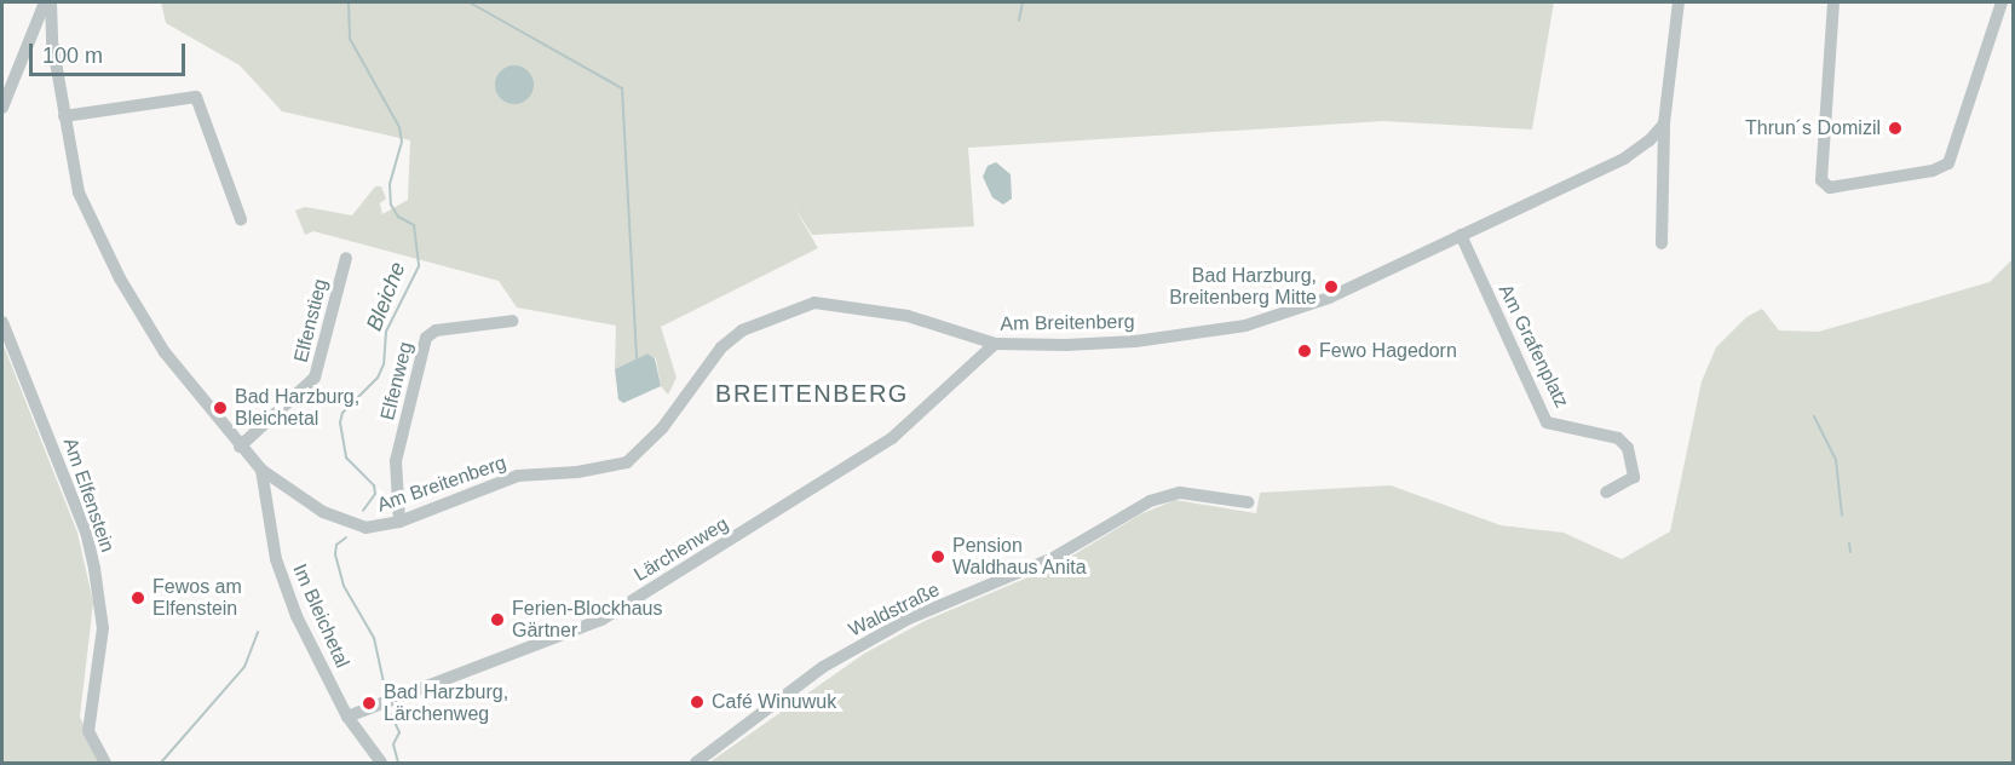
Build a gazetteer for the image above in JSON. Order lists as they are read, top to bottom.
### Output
{
  "streets": {
    "street": [
      "Elfenstieg",
      "Am Breitenberg",
      "Am Grafenplatz",
      "Elfenweg",
      "Am Elfenstein",
      "Lärchenweg",
      "Waldstraße",
      "Im Bleichetal"
    ]
  },
  "crossings": [
    ["Elfenstieg", "Am Breitenberg"],
    ["Am Breitenberg", "Am Grafenplatz"],
    ["Am Breitenberg", "Elfenweg"],
    ["Am Breitenberg", "Lärchenweg"],
    ["Am Breitenberg", "Im Bleichetal"],
    ["Lärchenweg", "Im Bleichetal"]
  ],
  "districts": ["BREITENBERG"],
  "water": ["Bleiche"],
  "places": [
    "Thrun´s Domizil",
    "Bad Harzburg, Breitenberg Mitte",
    "Fewo Hagedorn",
    "Bad Harzburg, Bleichetal",
    "Pension Waldhaus Anita",
    "Fewos am Elfenstein",
    "Ferien-Blockhaus Gärtner",
    "Café Winuwuk",
    "Bad Harzburg, Lärchenweg"
  ],
  "scale_bar": "100 m"
}
